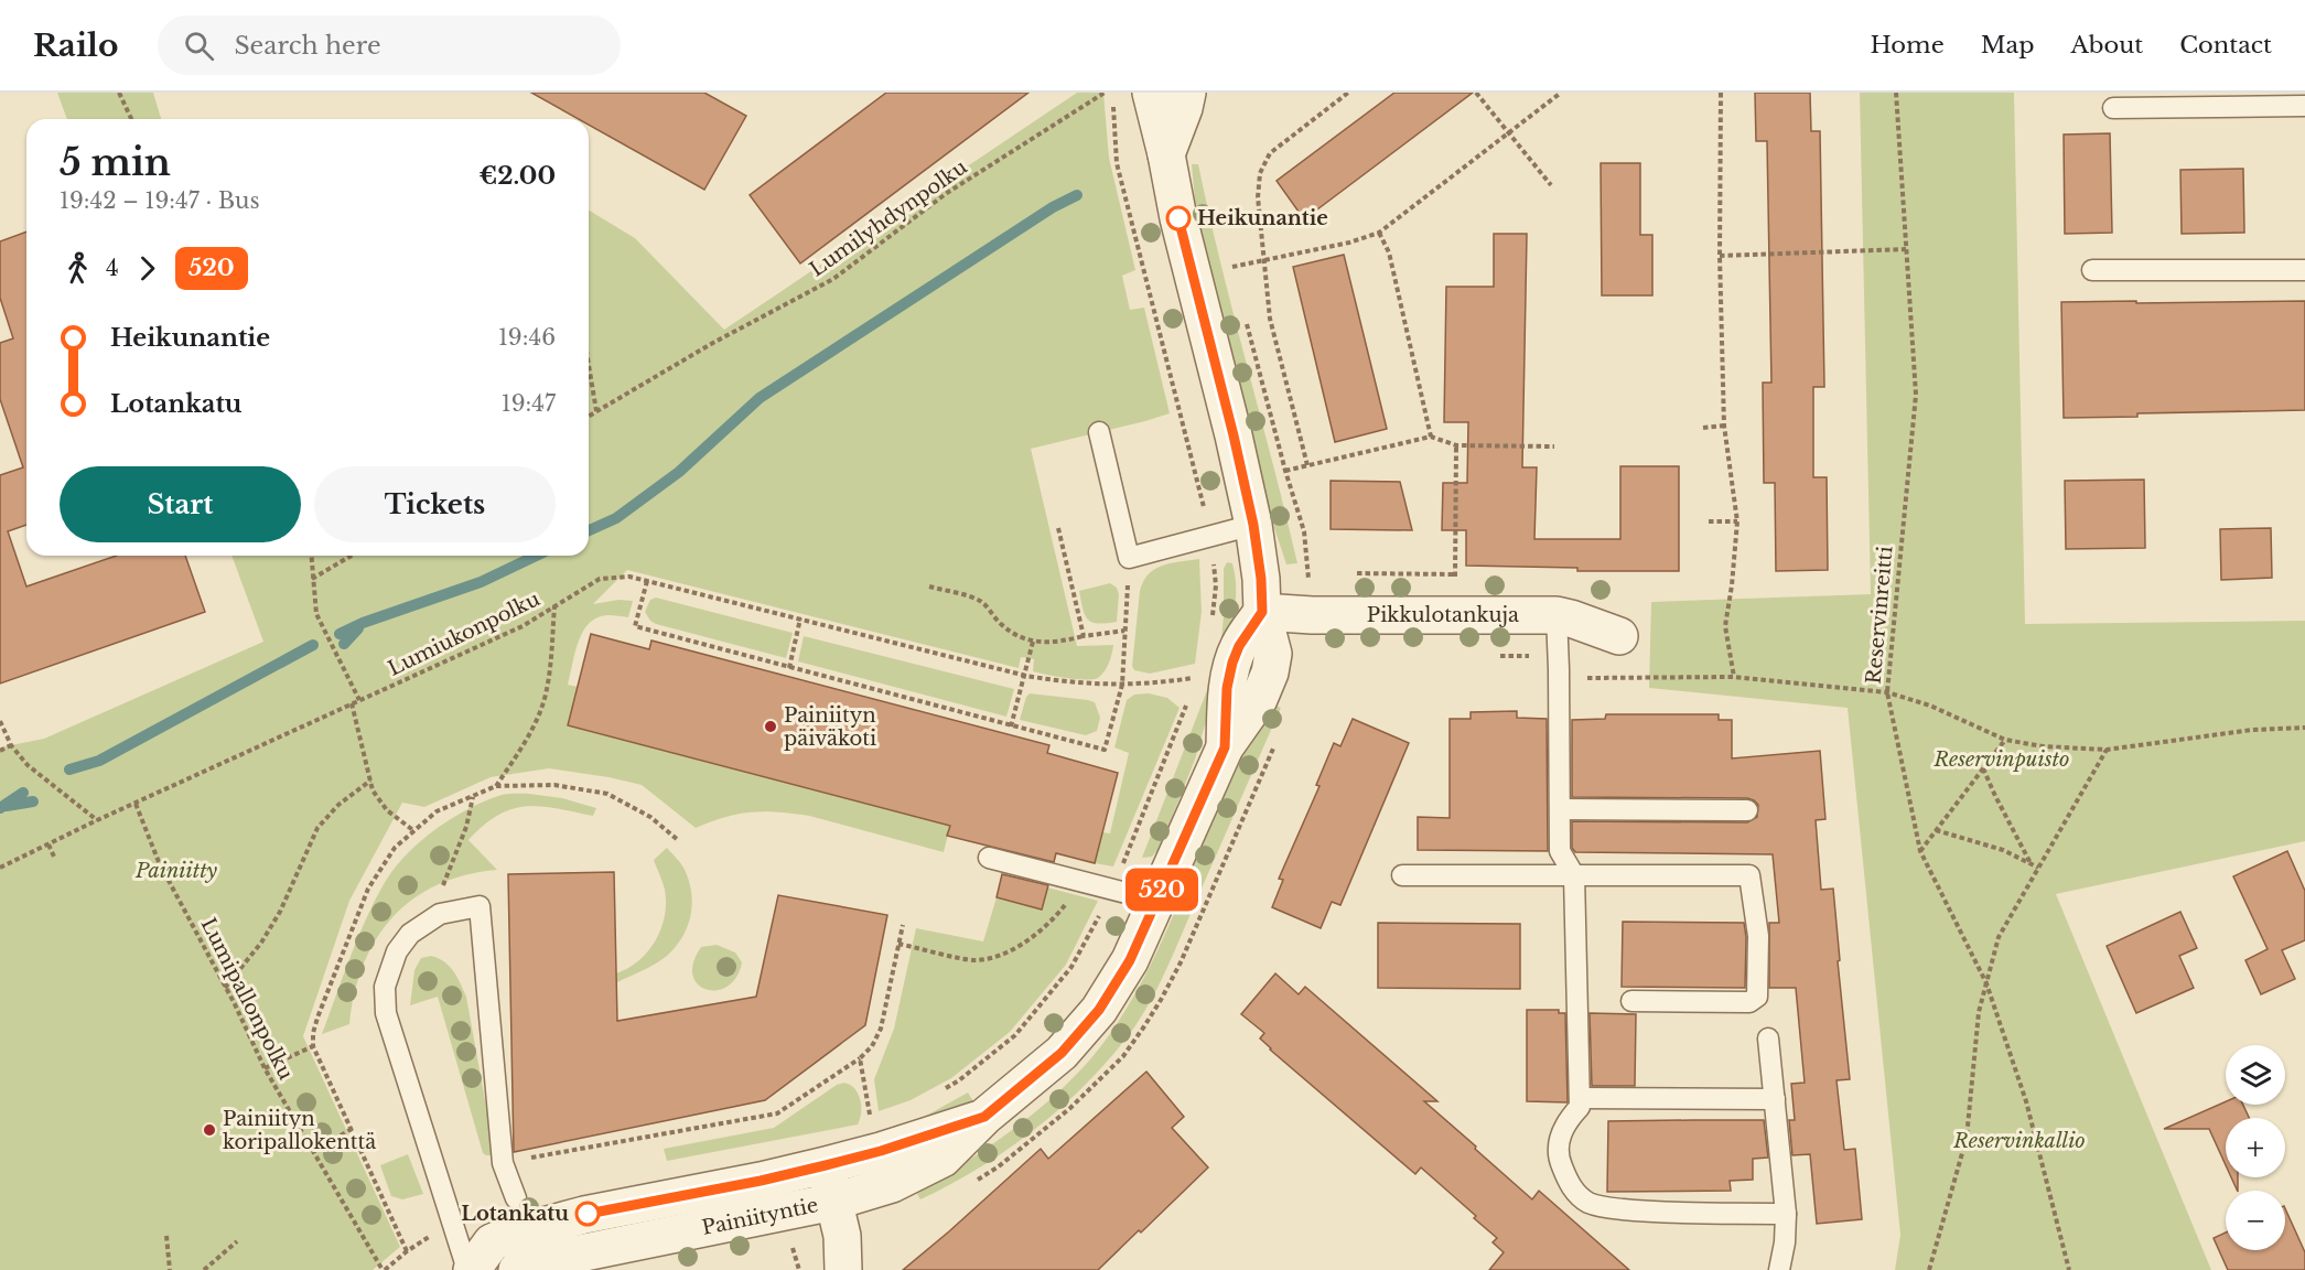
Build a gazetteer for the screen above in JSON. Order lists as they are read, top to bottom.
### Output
{
  "streets": {
    "street": ["Pikkulotankuja", "Painiityntie"],
    "path": [
      "Lumilyhdynpolku",
      "Reservinreitti",
      "Lumiukonpolku",
      "Lumipallonpolku"
    ]
  },
  "crossings": [
    ["Pikkulotankuja", "Painiityntie"],
    ["Lumiukonpolku", "Lumipallonpolku"]
  ],
  "parks": ["Reservinpuisto", "Painiitty", "Reservinkallio"],
  "places": [
    "Heikunantie",
    "Painiityn päiväkoti",
    "Painiityn koripallokenttä",
    "Lotankatu"
  ],
  "lines": ["bus line 520"],
  "page": {
    "header": "Railo",
    "search": "Search here",
    "nav": [
      "Home",
      "Map",
      "About",
      "Contact"
    ],
    "on_map": "520",
    "heading": ["5 min", "19:42 – 19:47 · Bus", "€2.00"],
    "legs": ["4", "520"],
    "list": [
      {
        "name": "Heikunantie",
        "value": "19:46"
      },
      {
        "name": "Lotankatu",
        "value": "19:47"
      }
    ],
    "buttons": ["Start", "Tickets"],
    "map_buttons": ["+", "−"]
  }
}
